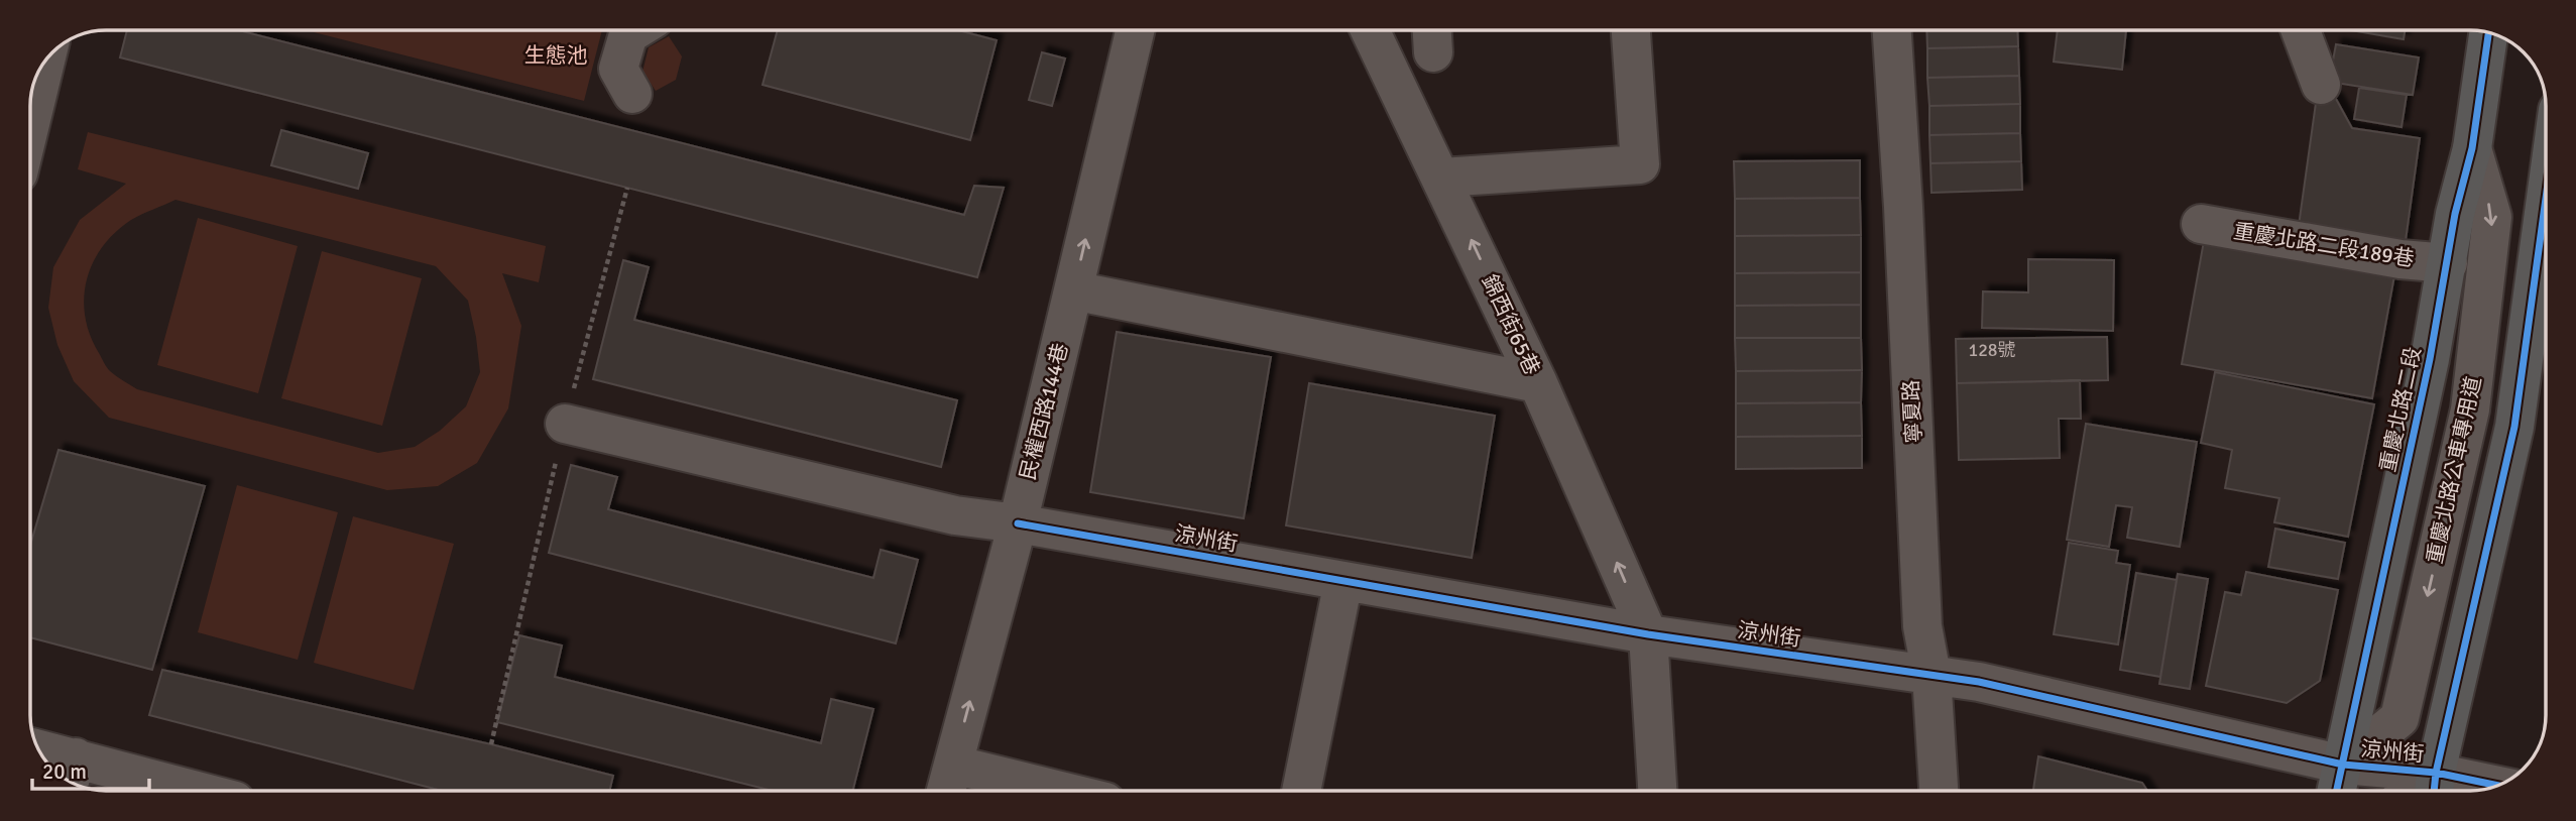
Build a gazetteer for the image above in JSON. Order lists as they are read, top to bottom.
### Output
{
  "streets": {
    "main road": ["重慶北路二段"],
    "street": [
      "重慶北路二段189巷",
      "錦西街65巷",
      "民權西路144巷",
      "寧夏路",
      "重慶北路公車專用道",
      "涼州街"
    ]
  },
  "crossings": [
    ["重慶北路二段189巷", "重慶北路二段"],
    ["錦西街65巷", "涼州街"],
    ["重慶北路二段", "重慶北路公車專用道"],
    ["重慶北路二段", "涼州街"],
    ["民權西路144巷", "涼州街"],
    ["寧夏路", "涼州街"],
    ["重慶北路公車專用道", "涼州街"]
  ],
  "one_way": ["錦西街65巷", "重慶北路公車專用道"],
  "parks": ["生態池"],
  "house_numbers": ["128號"],
  "scale_bar": "20 m"
}
